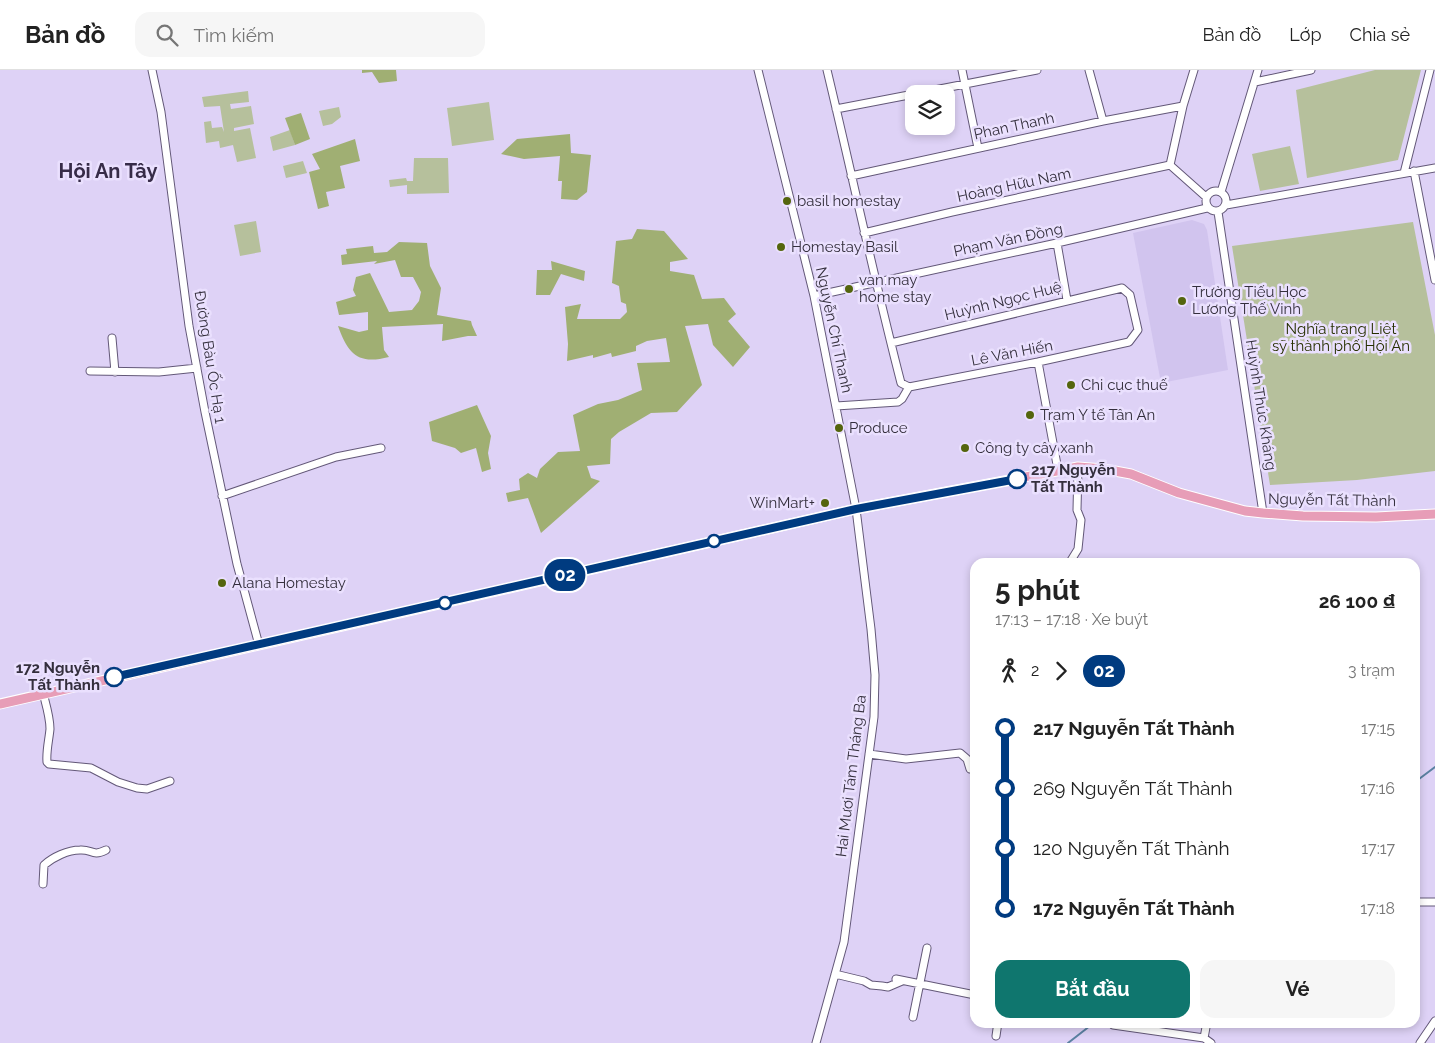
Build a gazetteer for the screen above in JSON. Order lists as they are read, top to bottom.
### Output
{
  "streets": {
    "main road": ["Nguyễn Tất Thành"],
    "street": [
      "Phan Thanh",
      "Hoàng Hữu Nam",
      "Phạm Văn Đồng",
      "Huỳnh Ngọc Huệ",
      "Nguyễn Chí Thanh",
      "Lê Văn Hiến",
      "Đường Bàu Ốc Hạ 1",
      "Huỳnh Thúc Kháng",
      "Hai Mươi Tám Tháng Ba"
    ]
  },
  "crossings": [
    ["Phạm Văn Đồng", "Nguyễn Chí Thanh"],
    ["Phạm Văn Đồng", "Huỳnh Thúc Kháng"],
    ["Huỳnh Ngọc Huệ", "Lê Văn Hiến"],
    ["Nguyễn Chí Thanh", "Nguyễn Tất Thành"],
    ["Nguyễn Chí Thanh", "Hai Mươi Tám Tháng Ba"],
    ["Đường Bàu Ốc Hạ 1", "Nguyễn Tất Thành"],
    ["Huỳnh Thúc Kháng", "Nguyễn Tất Thành"],
    ["Nguyễn Tất Thành", "Hai Mươi Tám Tháng Ba"]
  ],
  "districts": ["Hội An Tây"],
  "parks": ["Nghĩa trang Liệt sỹ thành phố Hội An"],
  "places": [
    "basil homestay",
    "Homestay Basil",
    "van may home stay",
    "Trường Tiếu Học Lương Thế Vinh",
    "Chi cục thuế",
    "Trạm Y tế Tân An",
    "Produce",
    "Công ty cây xanh",
    "217 Nguyễn Tất Thành",
    "WinMart+",
    "Alana Homestay",
    "172 Nguyễn Tất Thành"
  ],
  "lines": ["bus line 02"],
  "page": {
    "header": "Bản đồ",
    "search": "Tìm kiếm",
    "nav": ["Bản đồ", "Lớp", "Chia sẻ"],
    "on_map": "02",
    "heading": ["5 phút", "17:13 – 17:18 · Xe buýt", "26 100 ₫"],
    "legs": ["2", "02", "3 trạm"],
    "list": [
      {
        "name": "217 Nguyễn Tất Thành",
        "value": "17:15"
      },
      {
        "name": "269 Nguyễn Tất Thành",
        "value": "17:16"
      },
      {
        "name": "120 Nguyễn Tất Thành",
        "value": "17:17"
      },
      {
        "name": "172 Nguyễn Tất Thành",
        "value": "17:18"
      }
    ],
    "buttons": ["Bắt đầu", "Vé"]
  }
}
